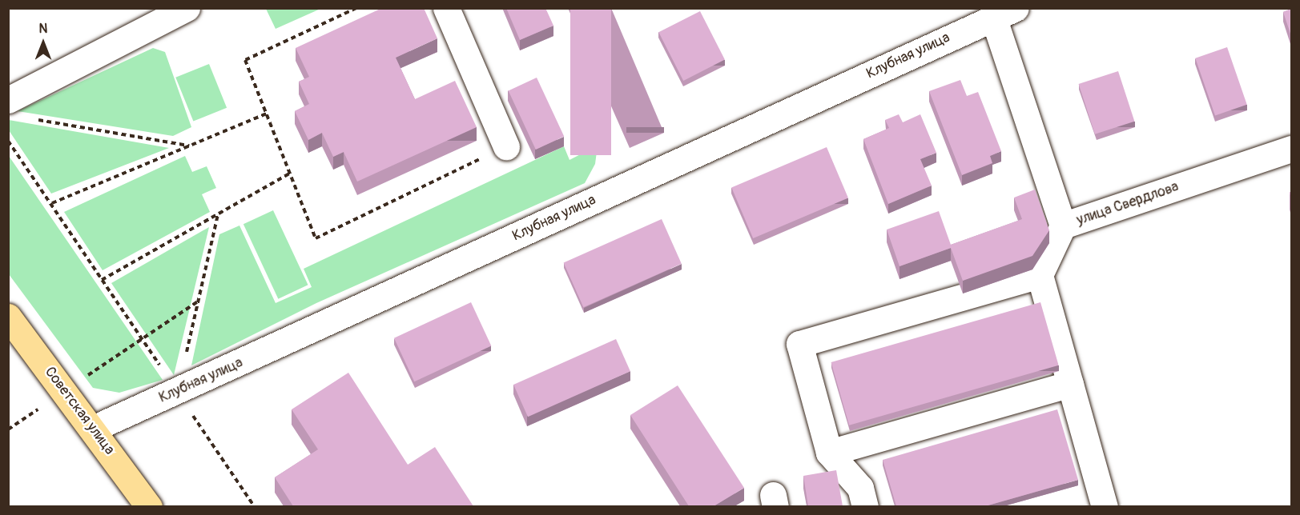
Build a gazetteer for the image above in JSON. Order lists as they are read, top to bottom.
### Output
{
  "streets": {
    "main road": ["Советская улица"],
    "street": ["Клубная улица", "улица Свердлова"]
  },
  "crossings": [
    ["Клубная улица", "улица Свердлова"],
    ["Клубная улица", "Советская улица"]
  ],
  "north": "top"
}
